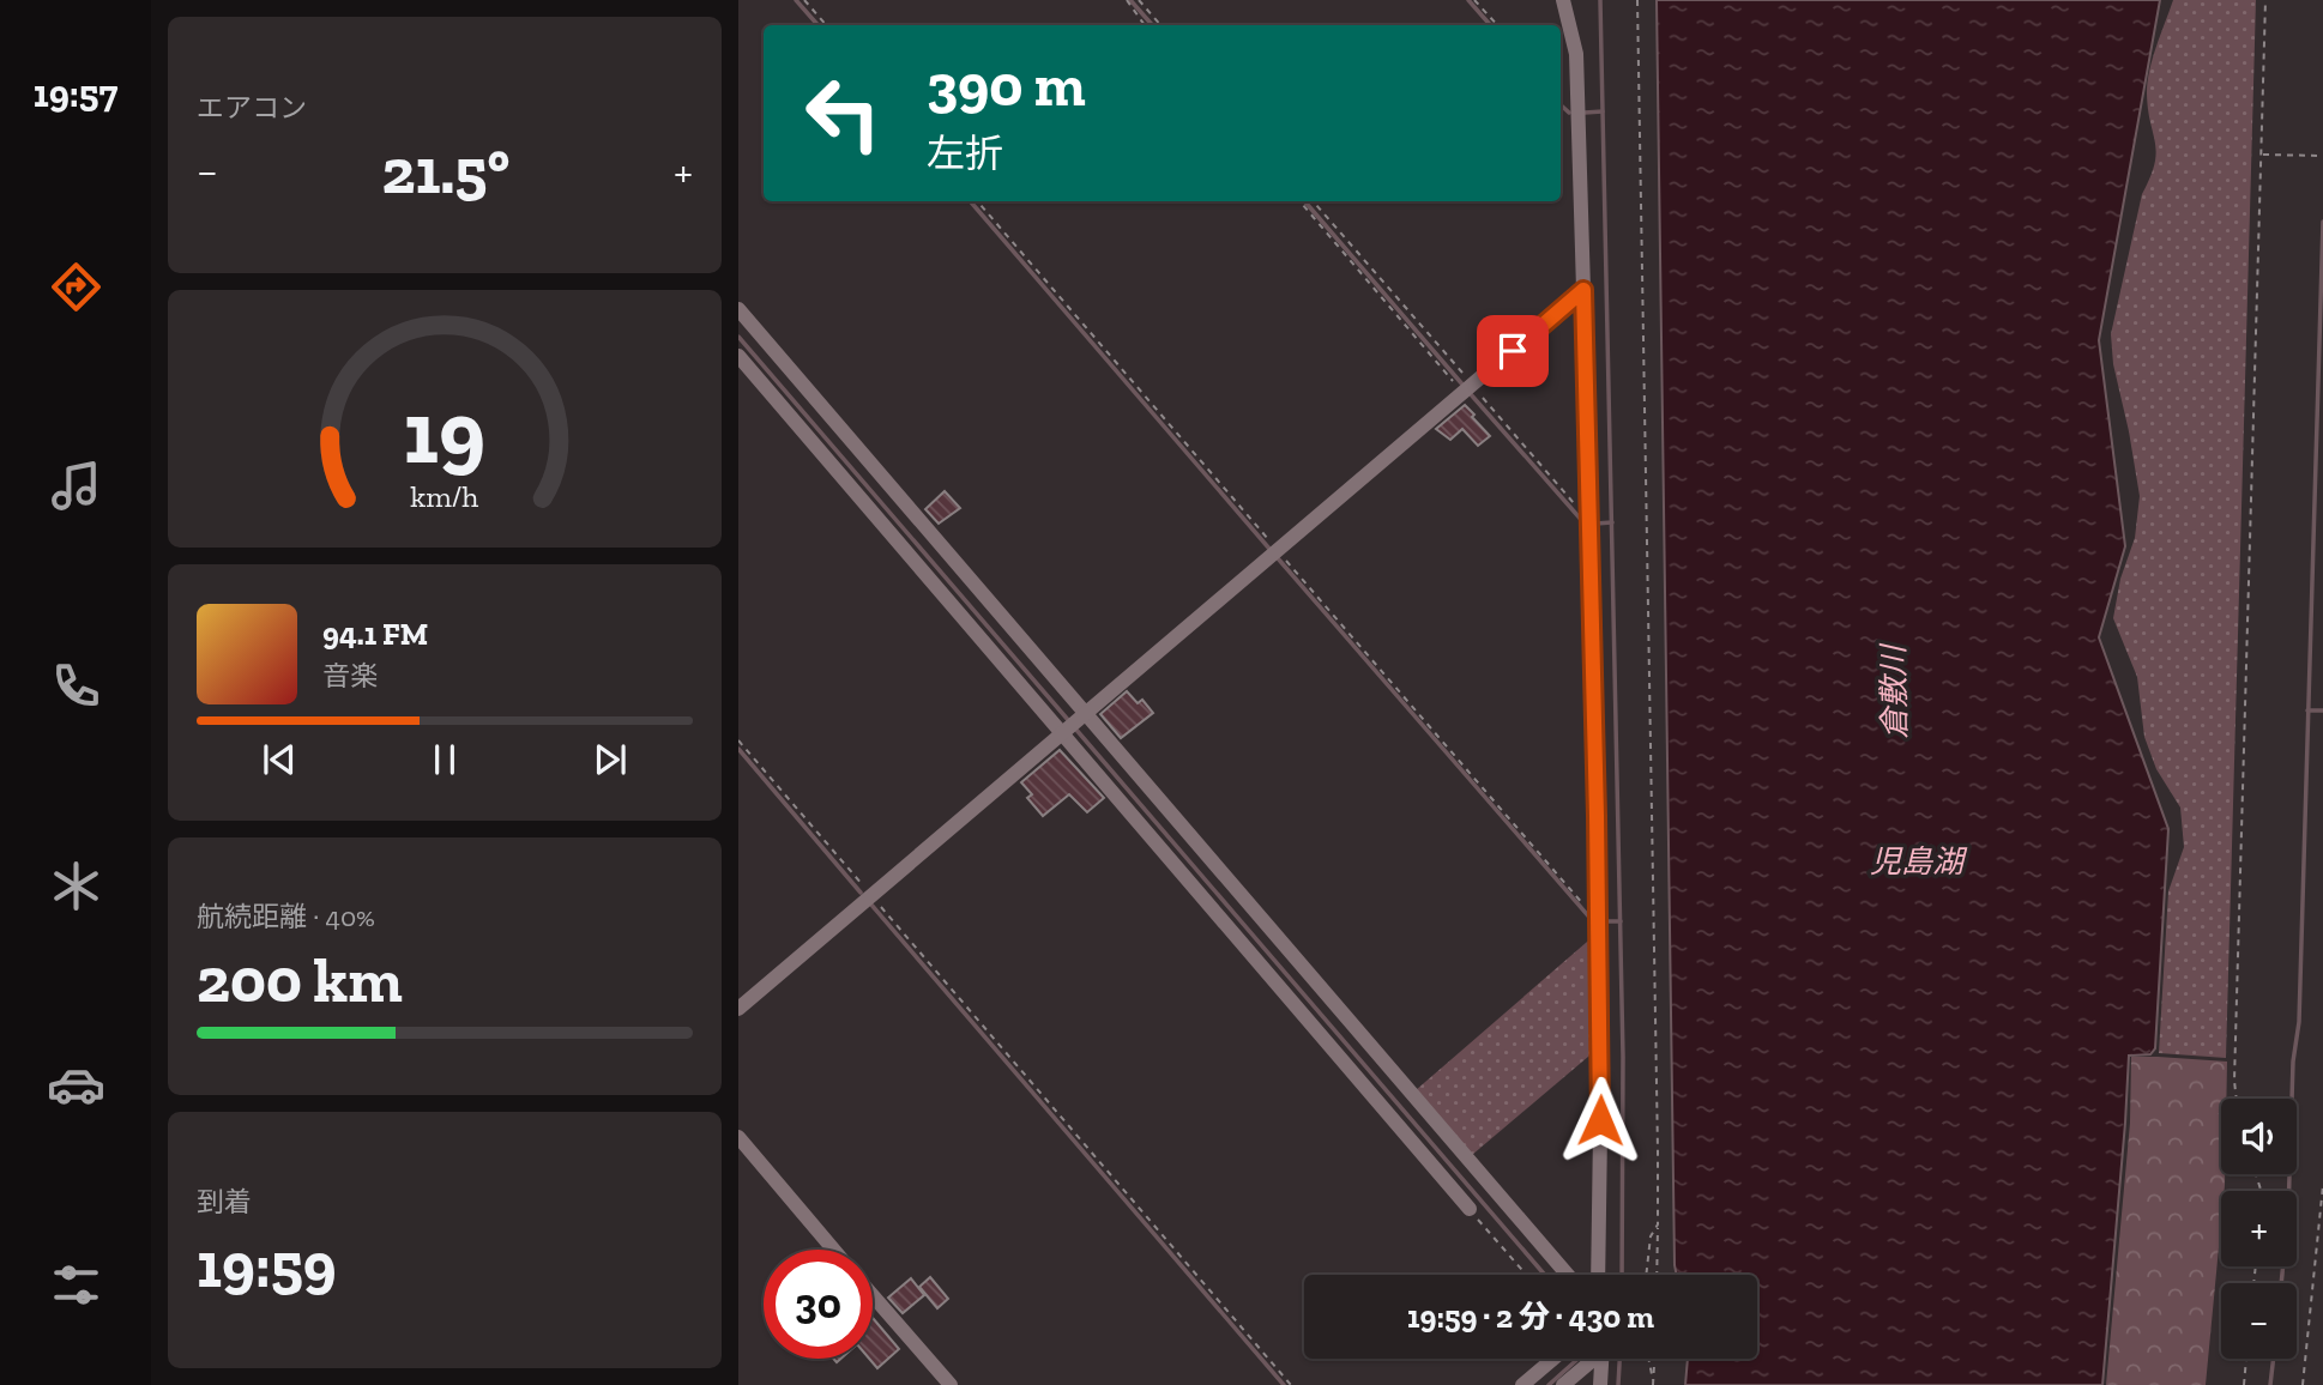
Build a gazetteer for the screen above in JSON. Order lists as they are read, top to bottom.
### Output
{
  "water": ["倉敷川", "児島湖"],
  "page": {
    "tabs": "19:57",
    "tile": [
      "エアコン",
      ["航続距離 · 40%", "200 km"],
      ["到着", "19:59"]
    ],
    "turn": ["390 m", "左折"],
    "heat": ["−", "21.5°", "+"],
    "song": ["94.1 FM", "音楽"],
    "map_buttons": ["+", "−"],
    "limit": "30",
    "trip": "19:59 · 2 分 · 430 m",
    "gauge": ["19", "km/h"]
  }
}
